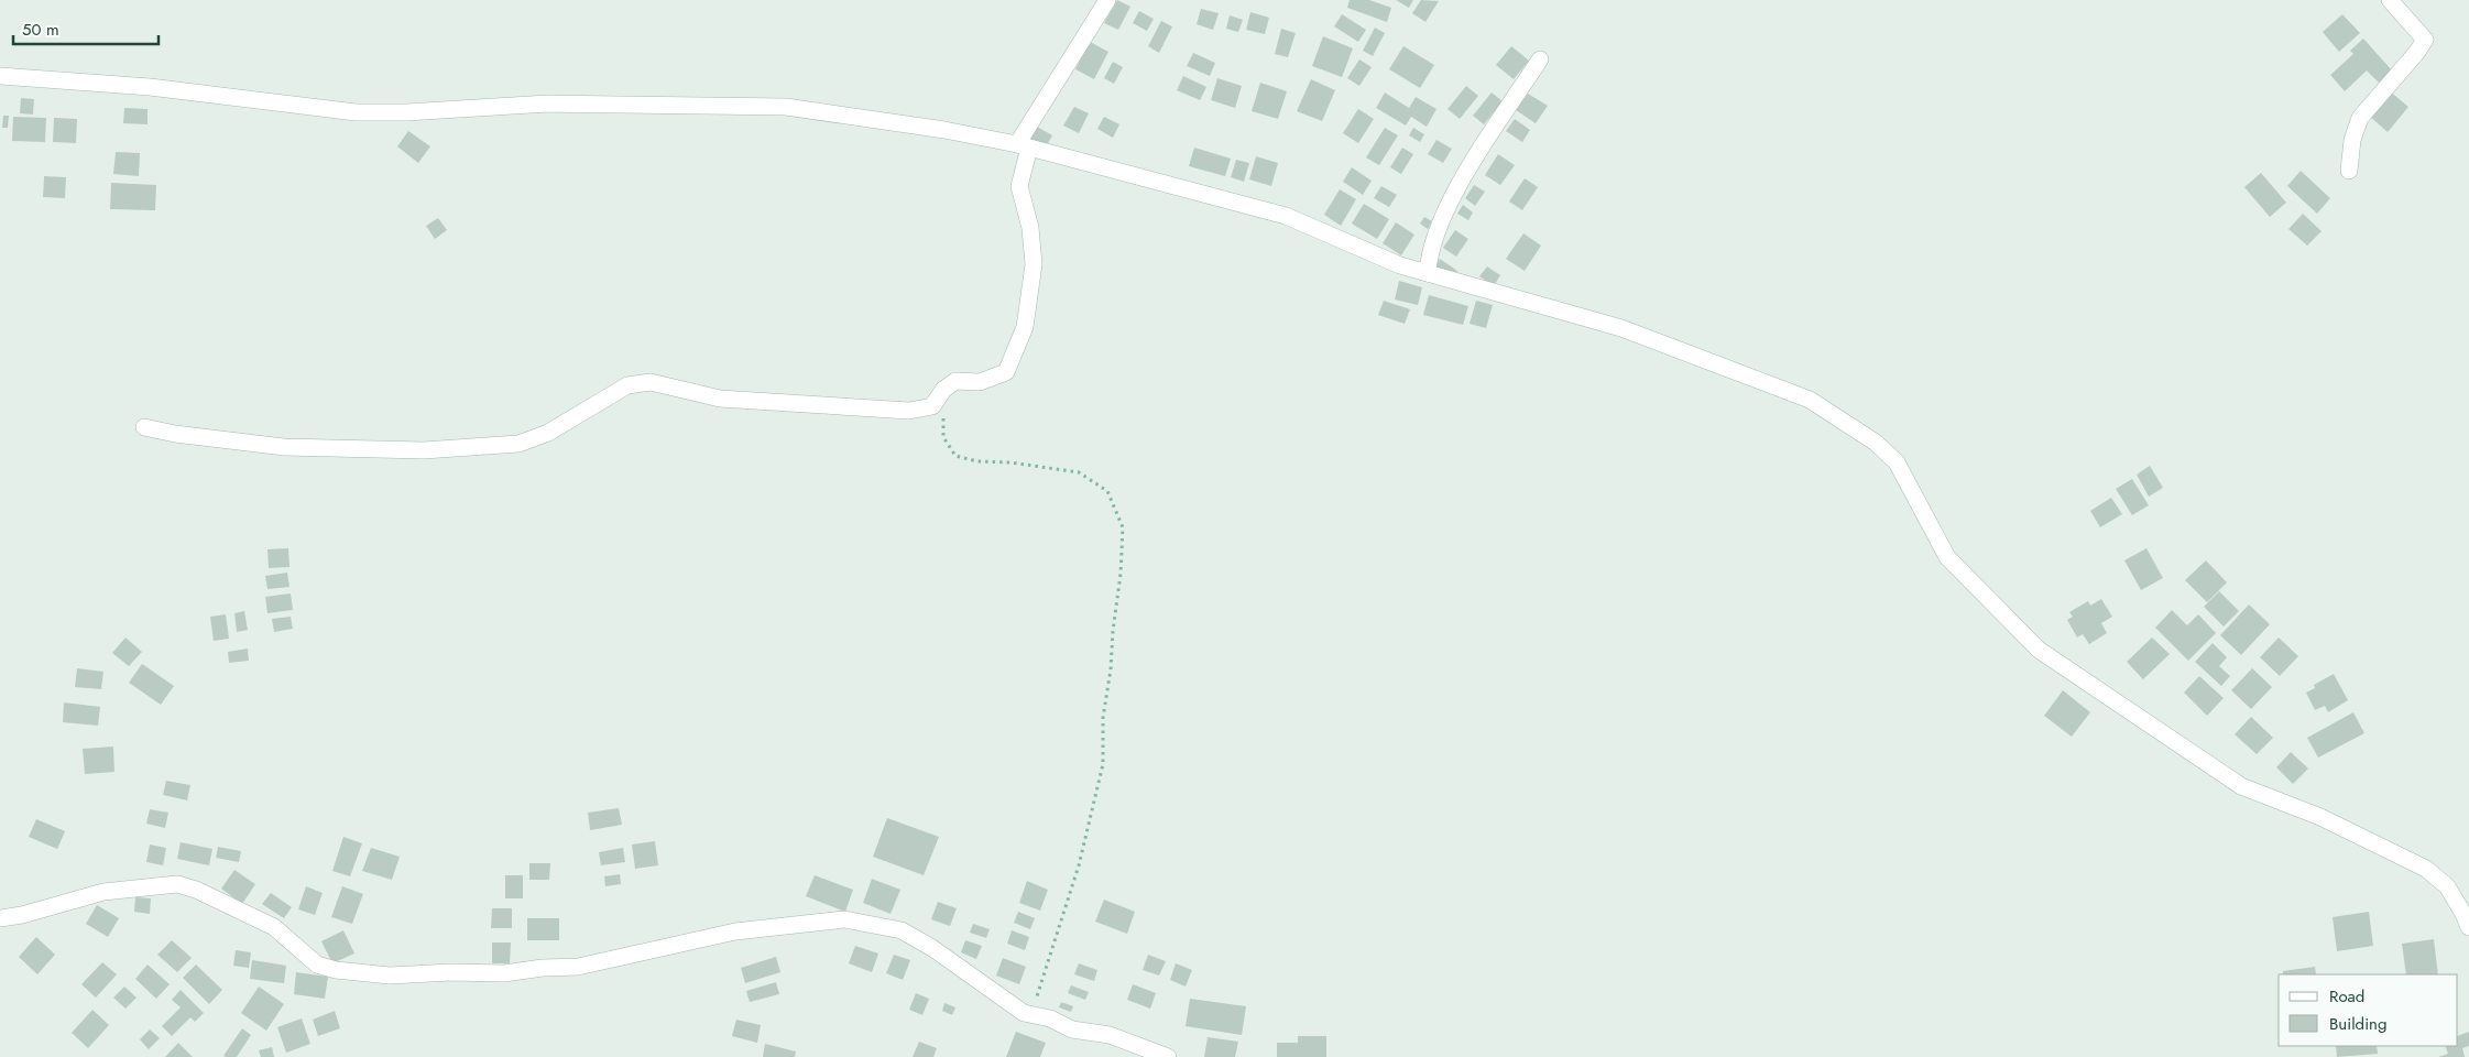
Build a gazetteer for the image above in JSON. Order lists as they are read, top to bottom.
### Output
{
  "legend": ["Road", "Building"],
  "scale_bar": "50 m"
}
